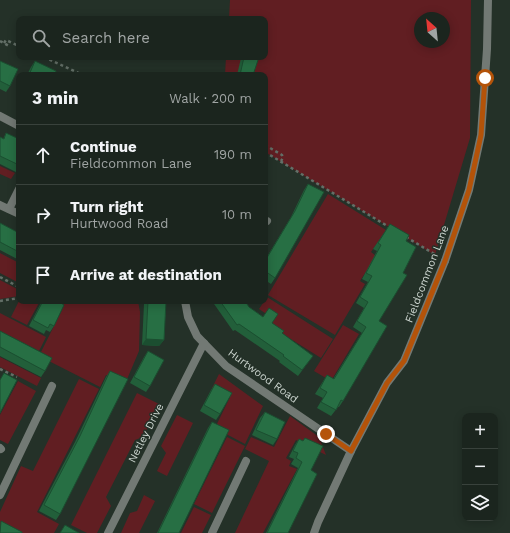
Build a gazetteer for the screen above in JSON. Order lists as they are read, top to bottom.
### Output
{
  "streets": {
    "street": ["Fieldcommon Lane", "Hurtwood Road", "Netley Drive"]
  },
  "crossings": [
    ["Fieldcommon Lane", "Hurtwood Road"],
    ["Hurtwood Road", "Netley Drive"]
  ],
  "north": "top left",
  "page": {
    "search": "Search here",
    "heading": ["3 min", "Walk · 200 m"],
    "list": [
      ["Continue", "Fieldcommon Lane", "190 m"],
      ["Turn right", "Hurtwood Road", "10 m"],
      "Arrive at destination"
    ],
    "map_buttons": ["+", "−"]
  }
}
